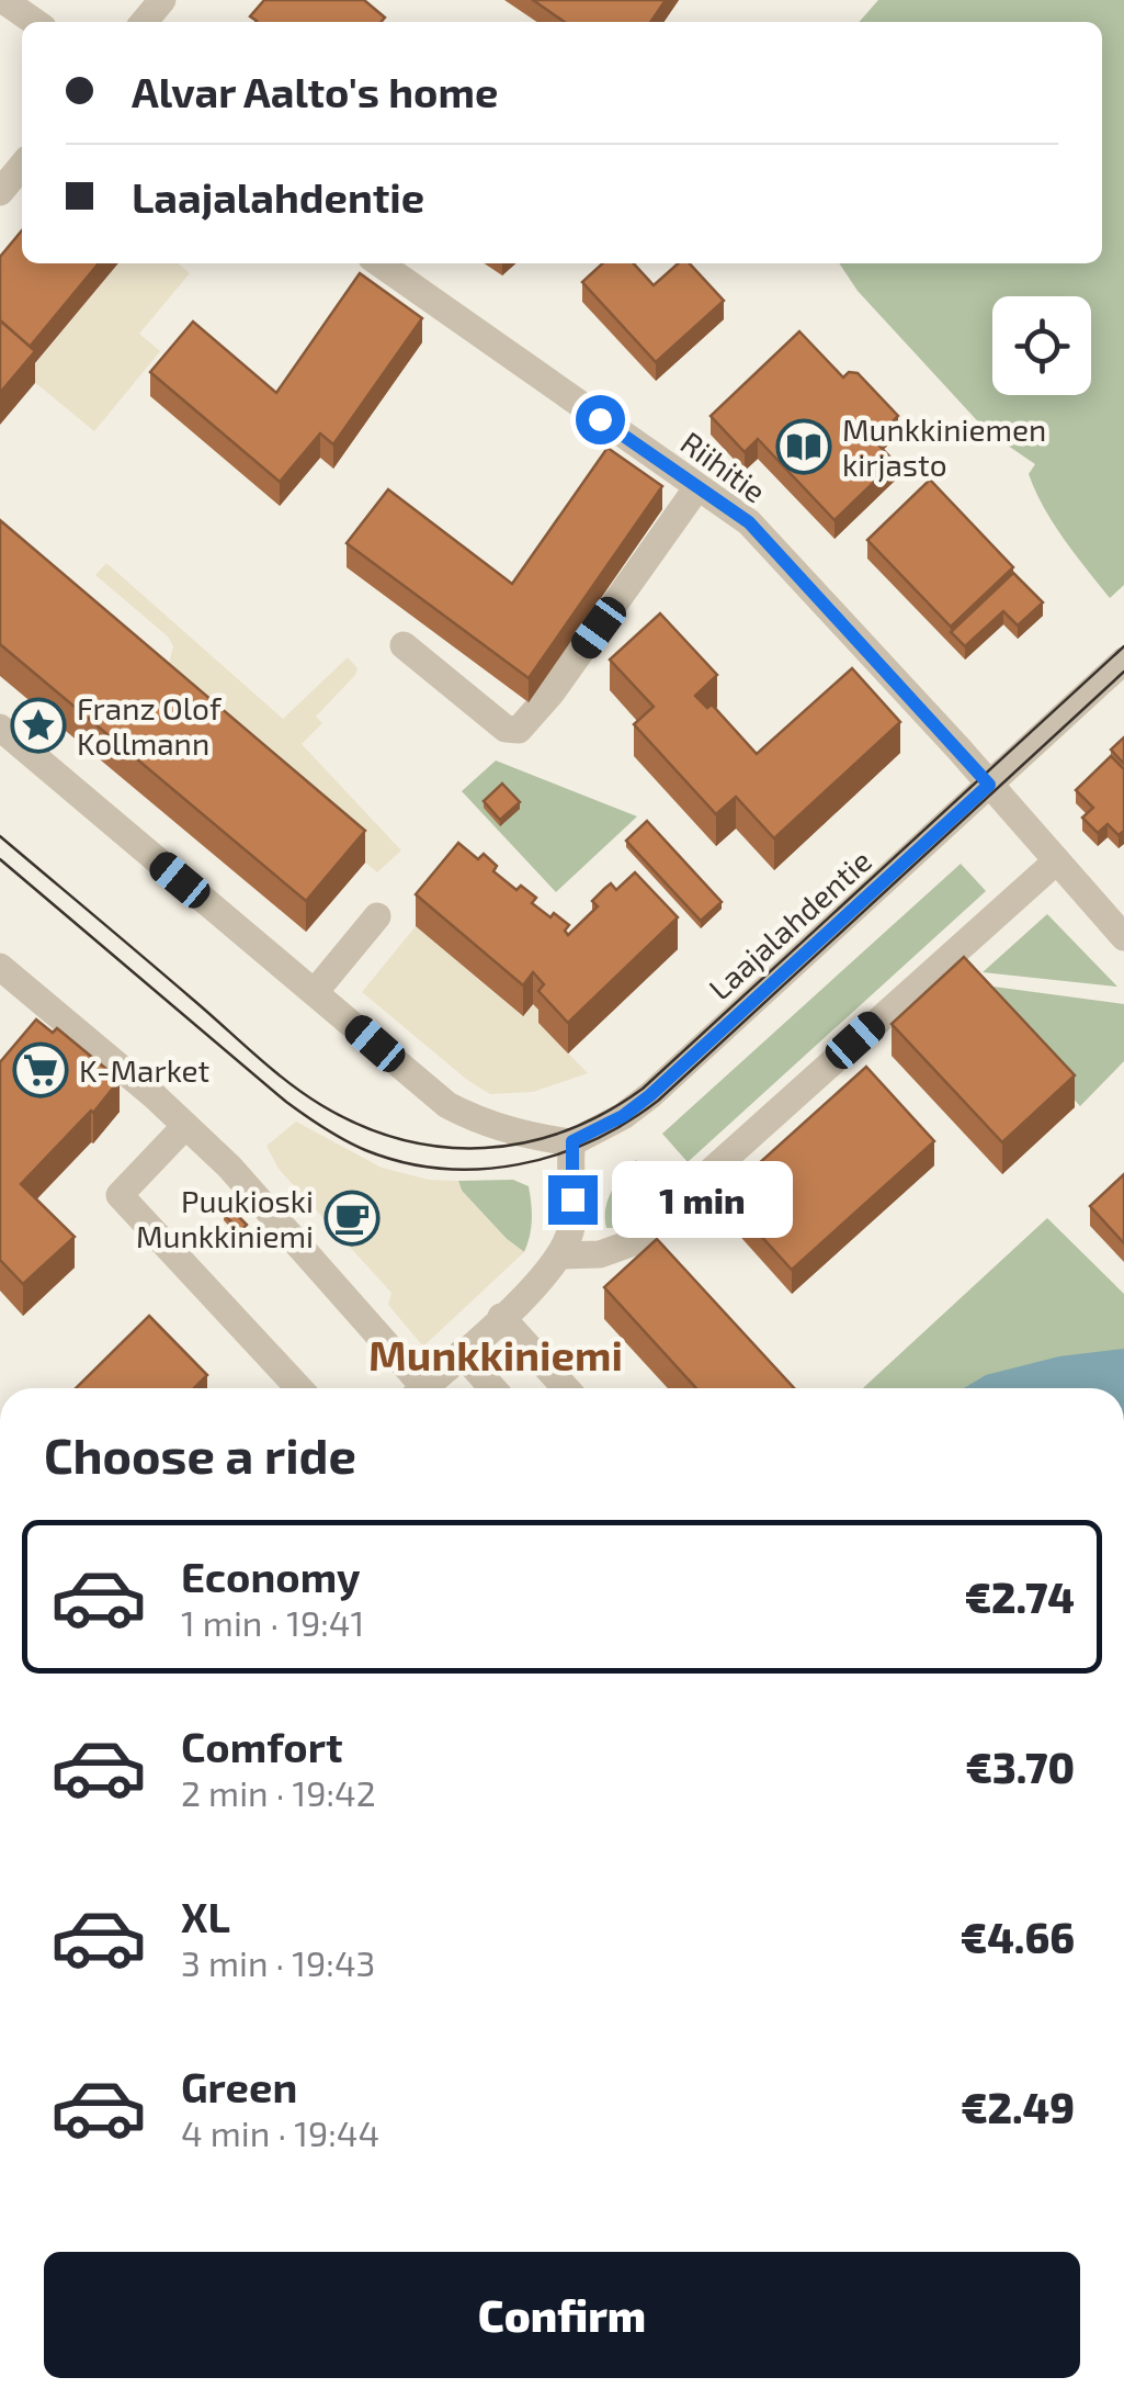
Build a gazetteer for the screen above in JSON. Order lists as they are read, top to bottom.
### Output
{
  "streets": {
    "street": ["Riihitie", "Laajalahdentie"]
  },
  "crossings": [
    ["Riihitie", "Laajalahdentie"]
  ],
  "districts": ["Munkkiniemi"],
  "places": {
    "library": ["Munkkiniemen kirjasto"],
    "place": ["Franz Olof Kollmann"],
    "supermarket": ["K-Market"],
    "cafe": ["Puukioski Munkkiniemi"]
  },
  "page": {
    "banner": ["Alvar Aalto's home", "Laajalahdentie"],
    "bubble": "1 min",
    "heading": "Choose a ride",
    "list": [
      {
        "name": "Economy",
        "note": "1 min · 19:41",
        "value": "€2.74"
      },
      {
        "name": "Comfort",
        "note": "2 min · 19:42",
        "value": "€3.70"
      },
      {
        "name": "XL",
        "note": "3 min · 19:43",
        "value": "€4.66"
      },
      {
        "name": "Green",
        "note": "4 min · 19:44",
        "value": "€2.49"
      }
    ],
    "buttons": "Confirm"
  }
}
